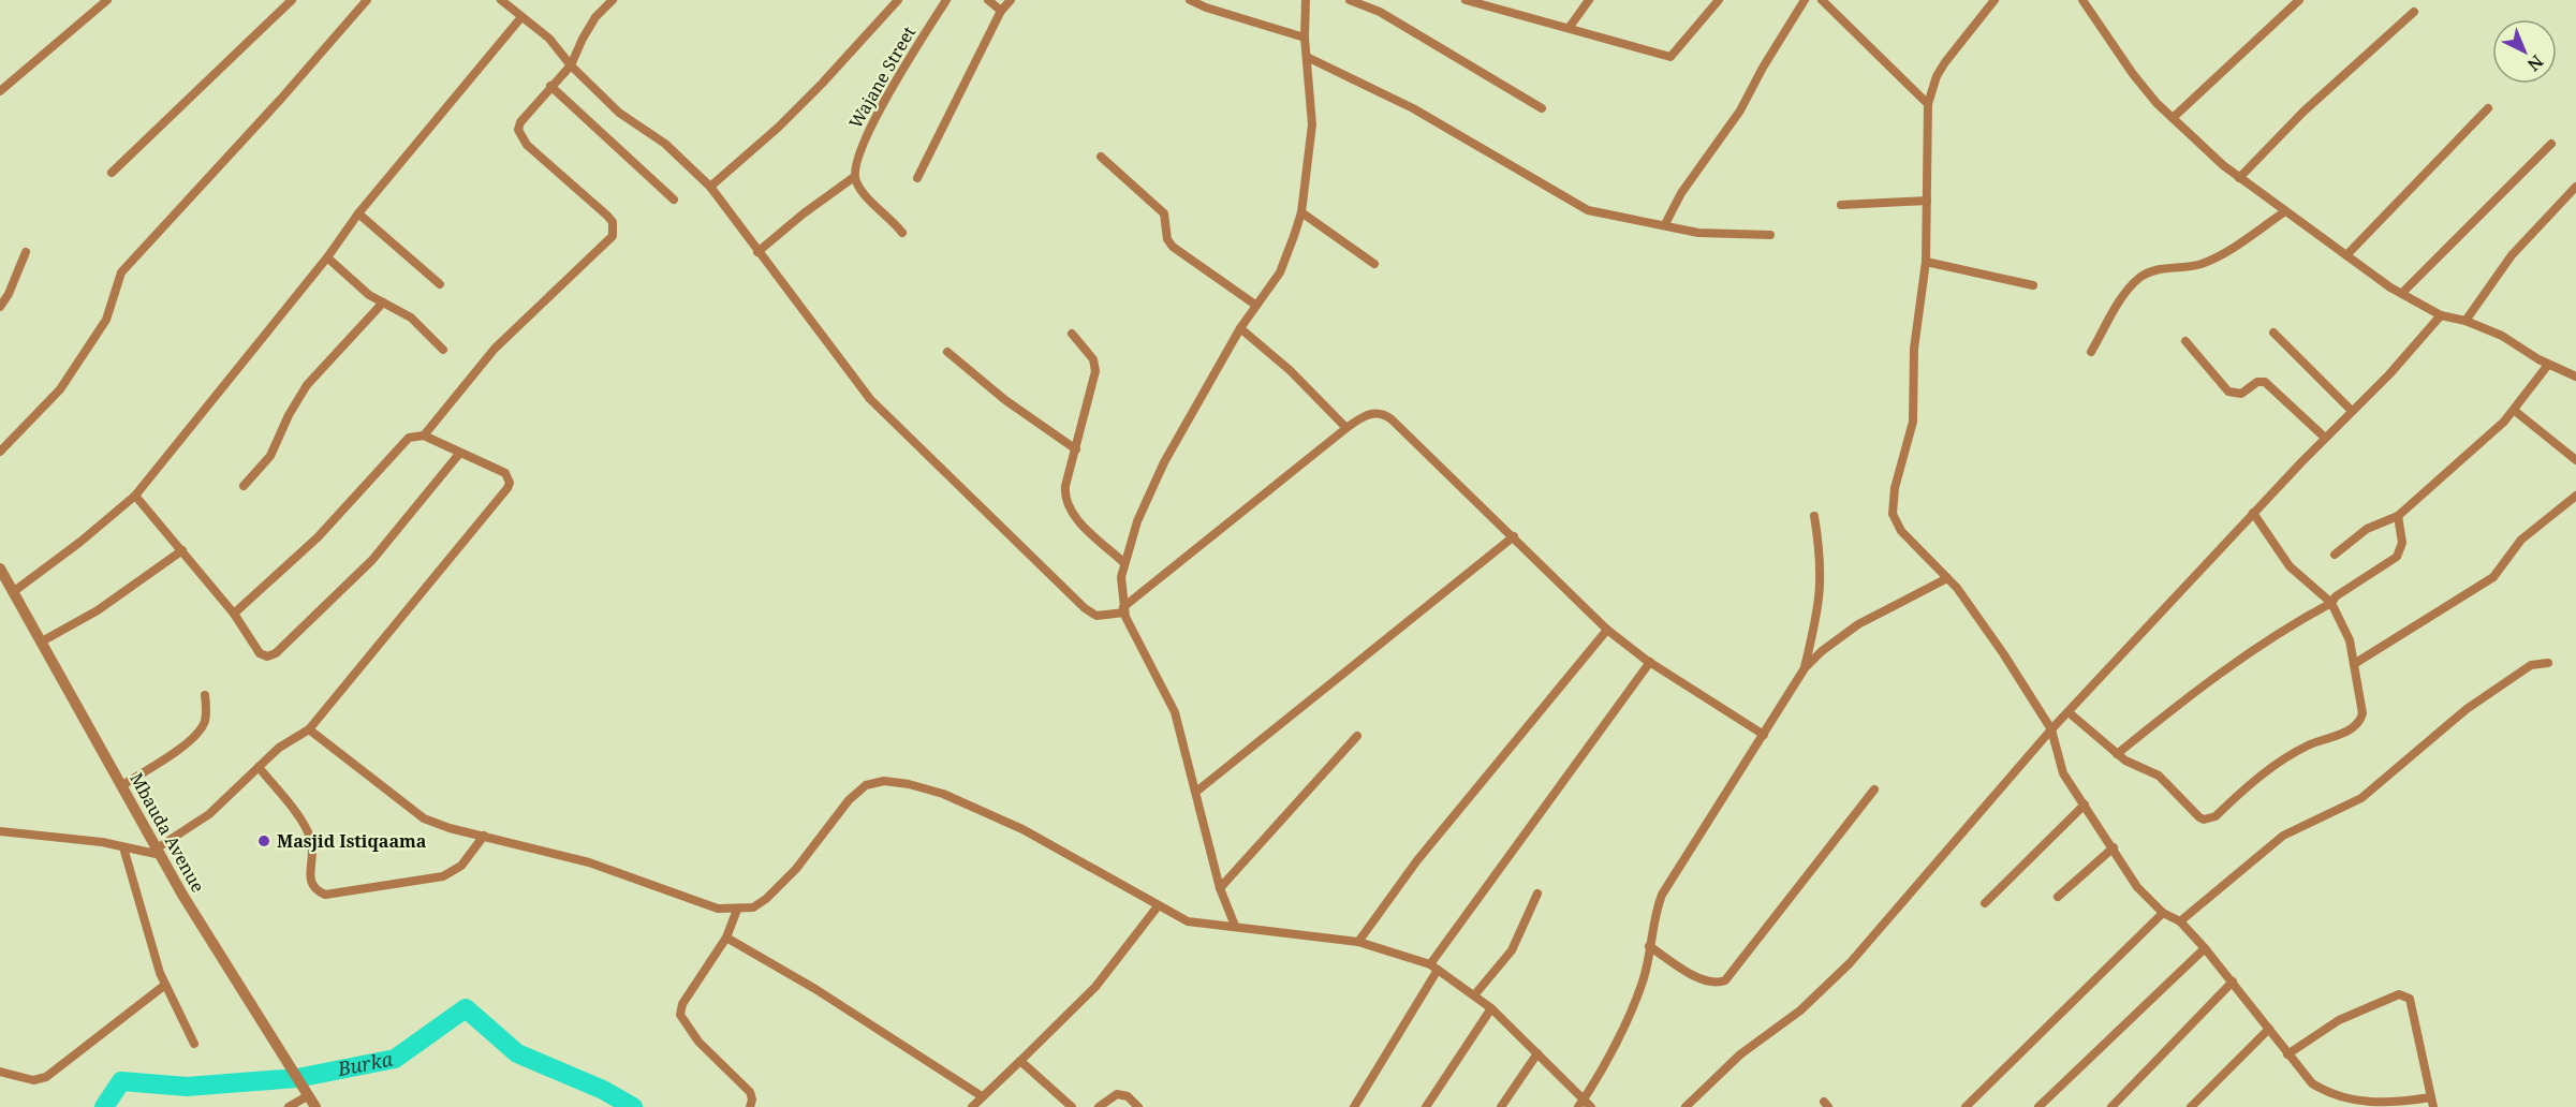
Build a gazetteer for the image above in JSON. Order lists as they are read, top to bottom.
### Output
{
  "streets": {
    "street": ["Wajane Street", "Mbauda Avenue"]
  },
  "water": ["Burka"],
  "places": ["Masjid Istiqaama"],
  "north": "bottom right"
}
